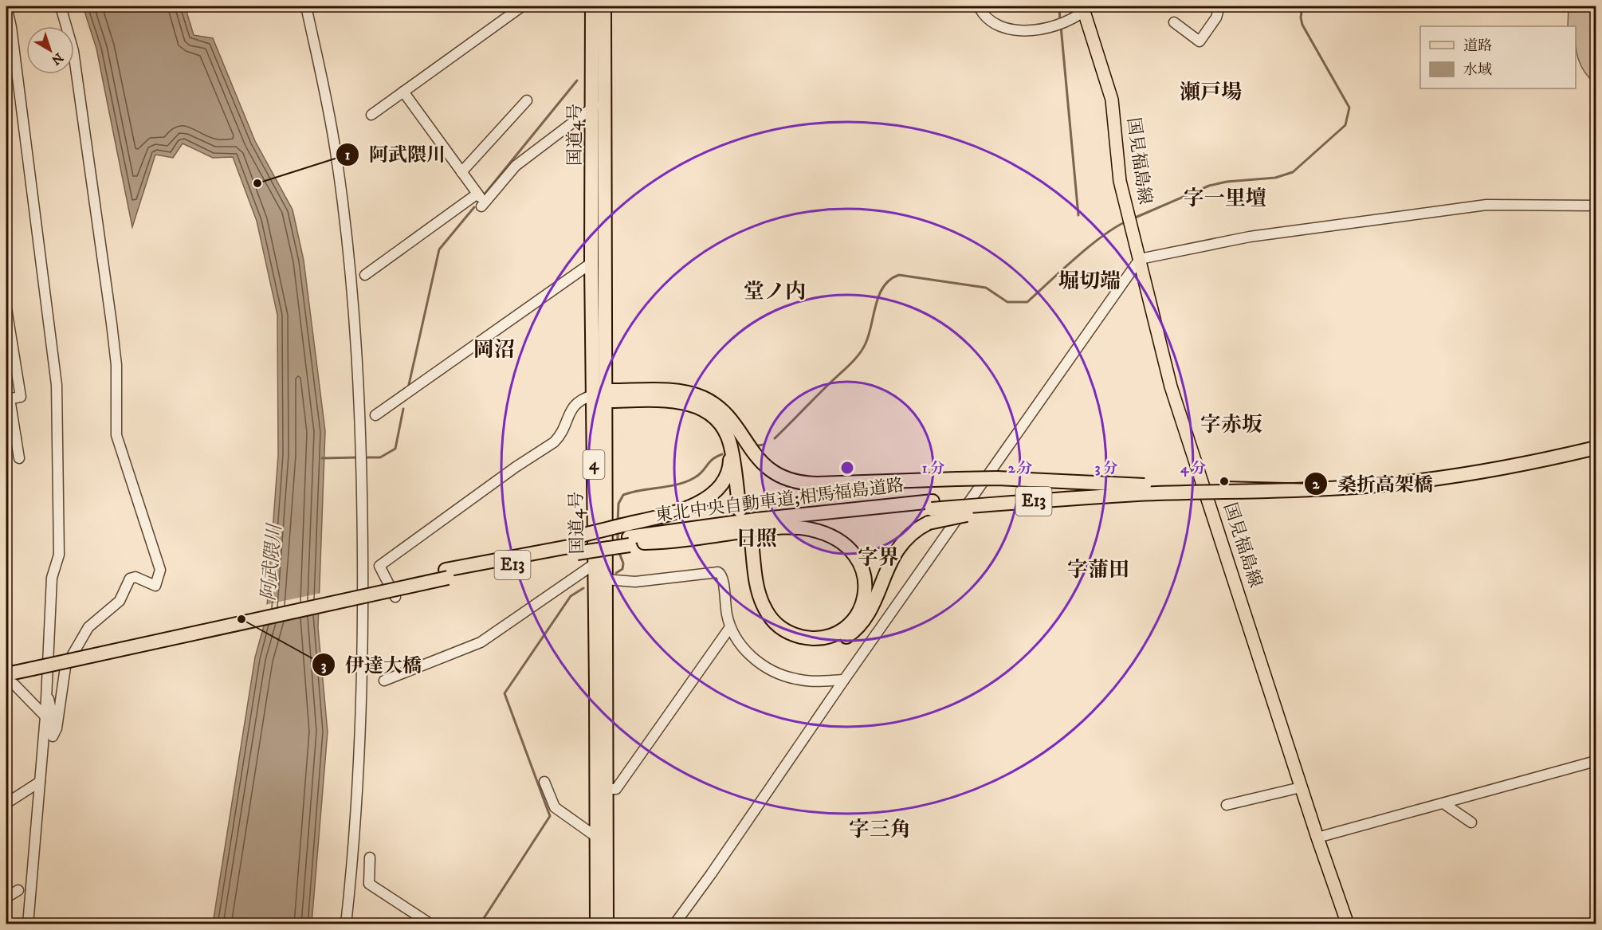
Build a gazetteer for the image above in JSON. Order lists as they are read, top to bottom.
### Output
{
  "streets": {
    "highway": [
      "国道4号",
      "4",
      "東北中央自動車道;相馬福島道路",
      "E13"
    ],
    "main road": ["国見福島線"]
  },
  "districts": [
    "瀬戸場",
    "字一里壇",
    "堀切端",
    "堂ノ内",
    "岡沼",
    "字赤坂",
    "日照",
    "字界",
    "字蒲田",
    "字三角"
  ],
  "water": ["阿武隈川"],
  "places": ["阿武隈川", "桑折高架橋", "伊達大橋"],
  "legend": ["道路", "水域"],
  "north": "bottom right",
  "rings": [
    "1 分",
    "2 分",
    "3 分",
    "4 分"
  ]
}
